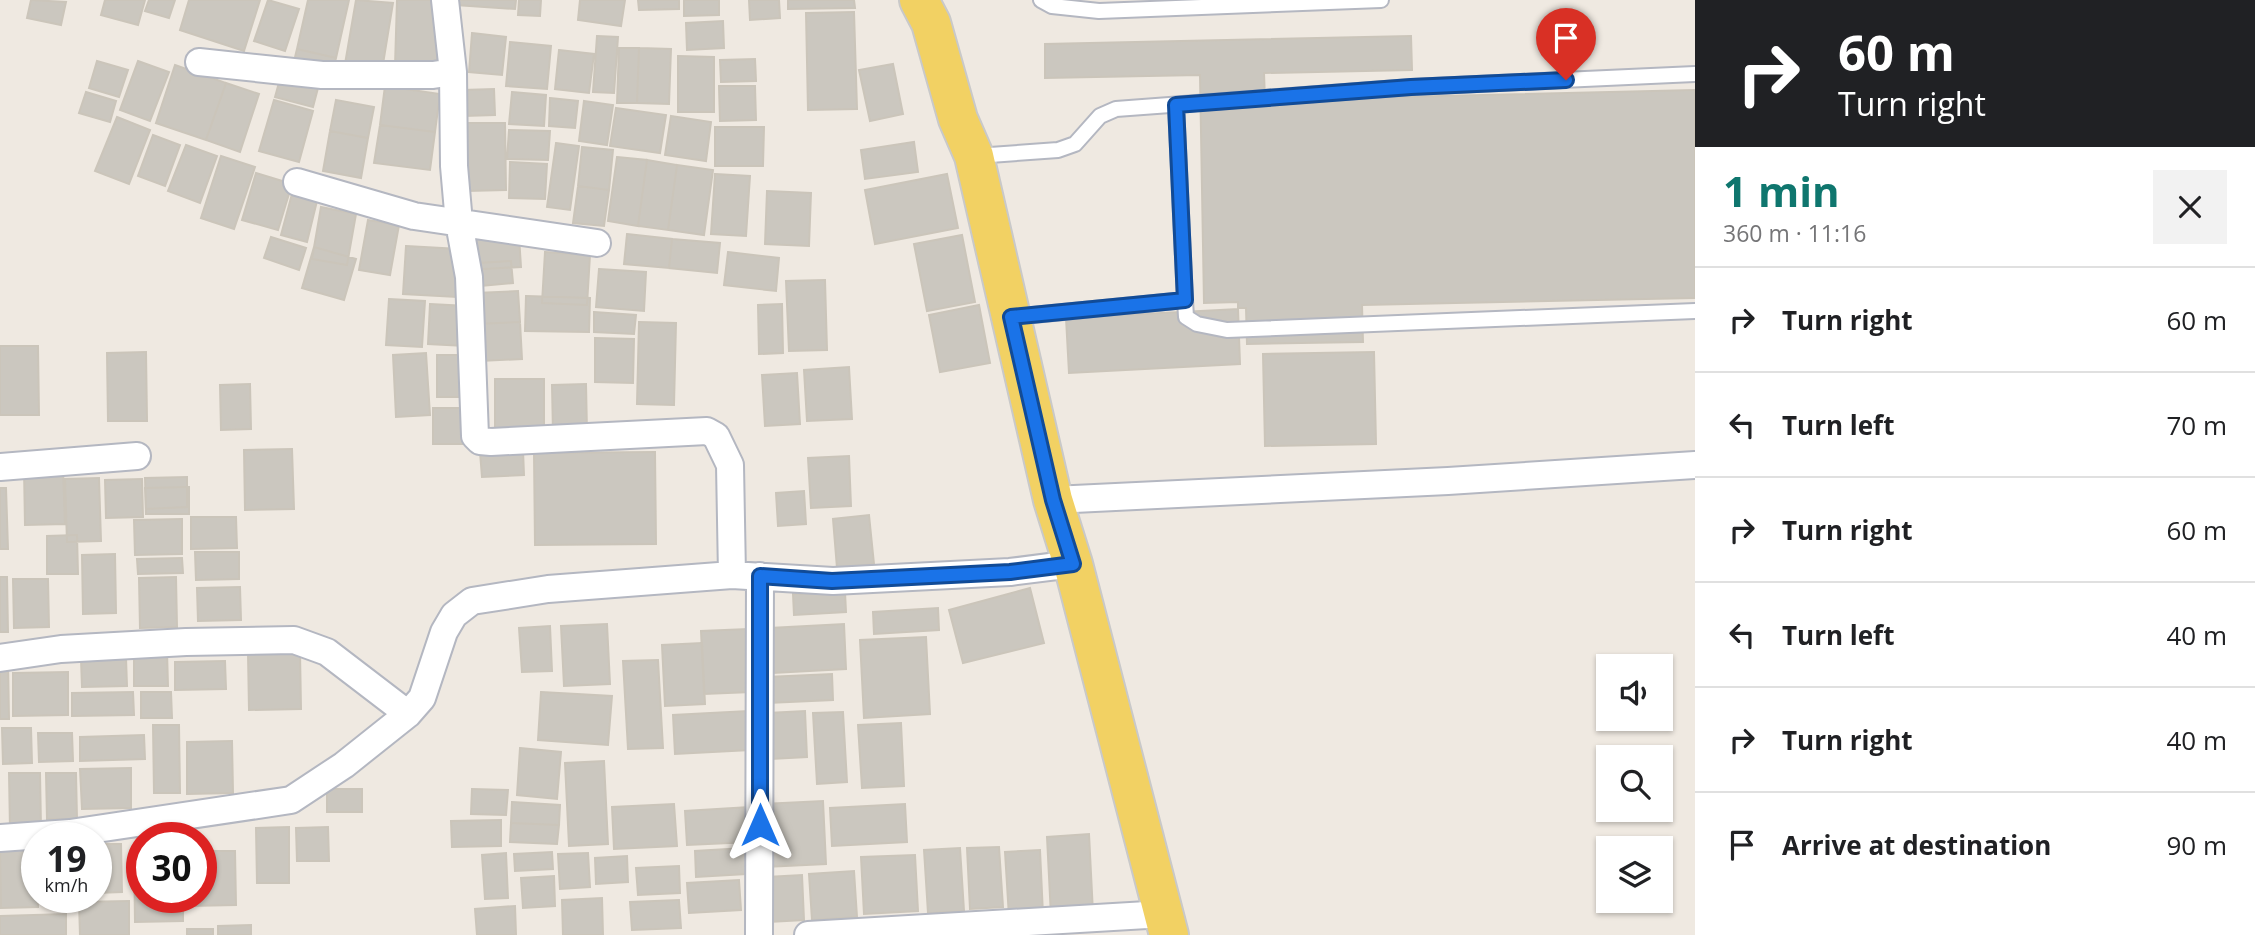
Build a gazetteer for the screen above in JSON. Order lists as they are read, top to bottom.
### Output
{
  "page": {
    "turn": ["60 m", "Turn right"],
    "heading": ["1 min", "360 m · 11:16"],
    "list": [
      {
        "name": "Turn right",
        "value": "60 m"
      },
      {
        "name": "Turn left",
        "value": "70 m"
      },
      {
        "name": "Turn right",
        "value": "60 m"
      },
      {
        "name": "Turn left",
        "value": "40 m"
      },
      {
        "name": "Turn right",
        "value": "40 m"
      },
      {
        "name": "Arrive at destination",
        "value": "90 m"
      }
    ],
    "speed": "19 km/h",
    "limit": "30"
  }
}
